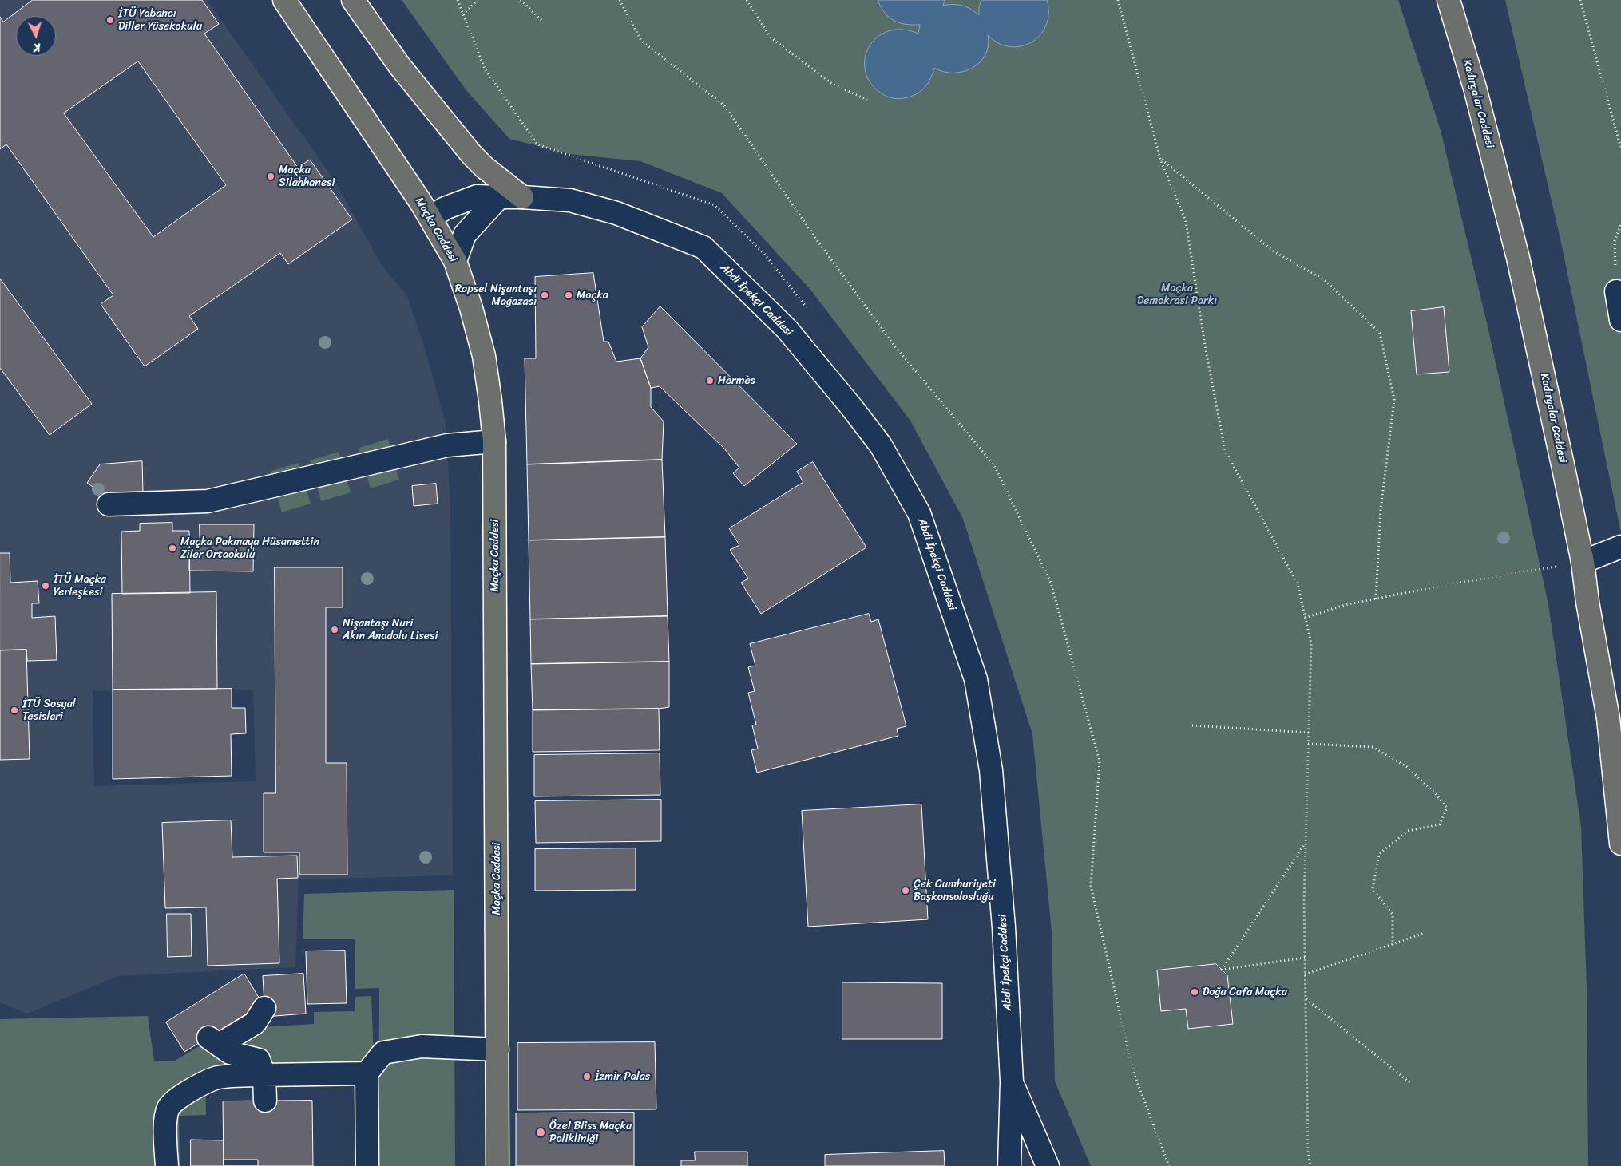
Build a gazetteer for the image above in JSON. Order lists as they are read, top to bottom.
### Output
{
  "streets": {
    "main road": ["Kadırgalar Caddesi", "Maçka Caddesi"],
    "street": ["Abdi İpekçi Caddesi"]
  },
  "crossings": [
    ["Maçka Caddesi", "Abdi İpekçi Caddesi"]
  ],
  "parks": ["Maçka Demokrasi Parkı"],
  "places": [
    "İTÜ Yabancı Diller Yüsekokulu",
    "Maçka Silahhanesi",
    "Rapsel Nişantaşı Mağazası",
    "Maçka",
    "Hermès",
    "Maçka Pakmaya Hüsamettin Ziler Ortaokulu",
    "İTÜ Maçka Yerleşkesi",
    "Nişantaşı Nuri Akın Anadolu Lisesi",
    "İTÜ Sosyal Tesisleri",
    "Çek Cumhuriyeti Başkonsolosluğu",
    "Doğa Cafa Maçka",
    "İzmir Palas",
    "Özel Bliss Maçka Polikliniği"
  ],
  "north": "bottom"
}
